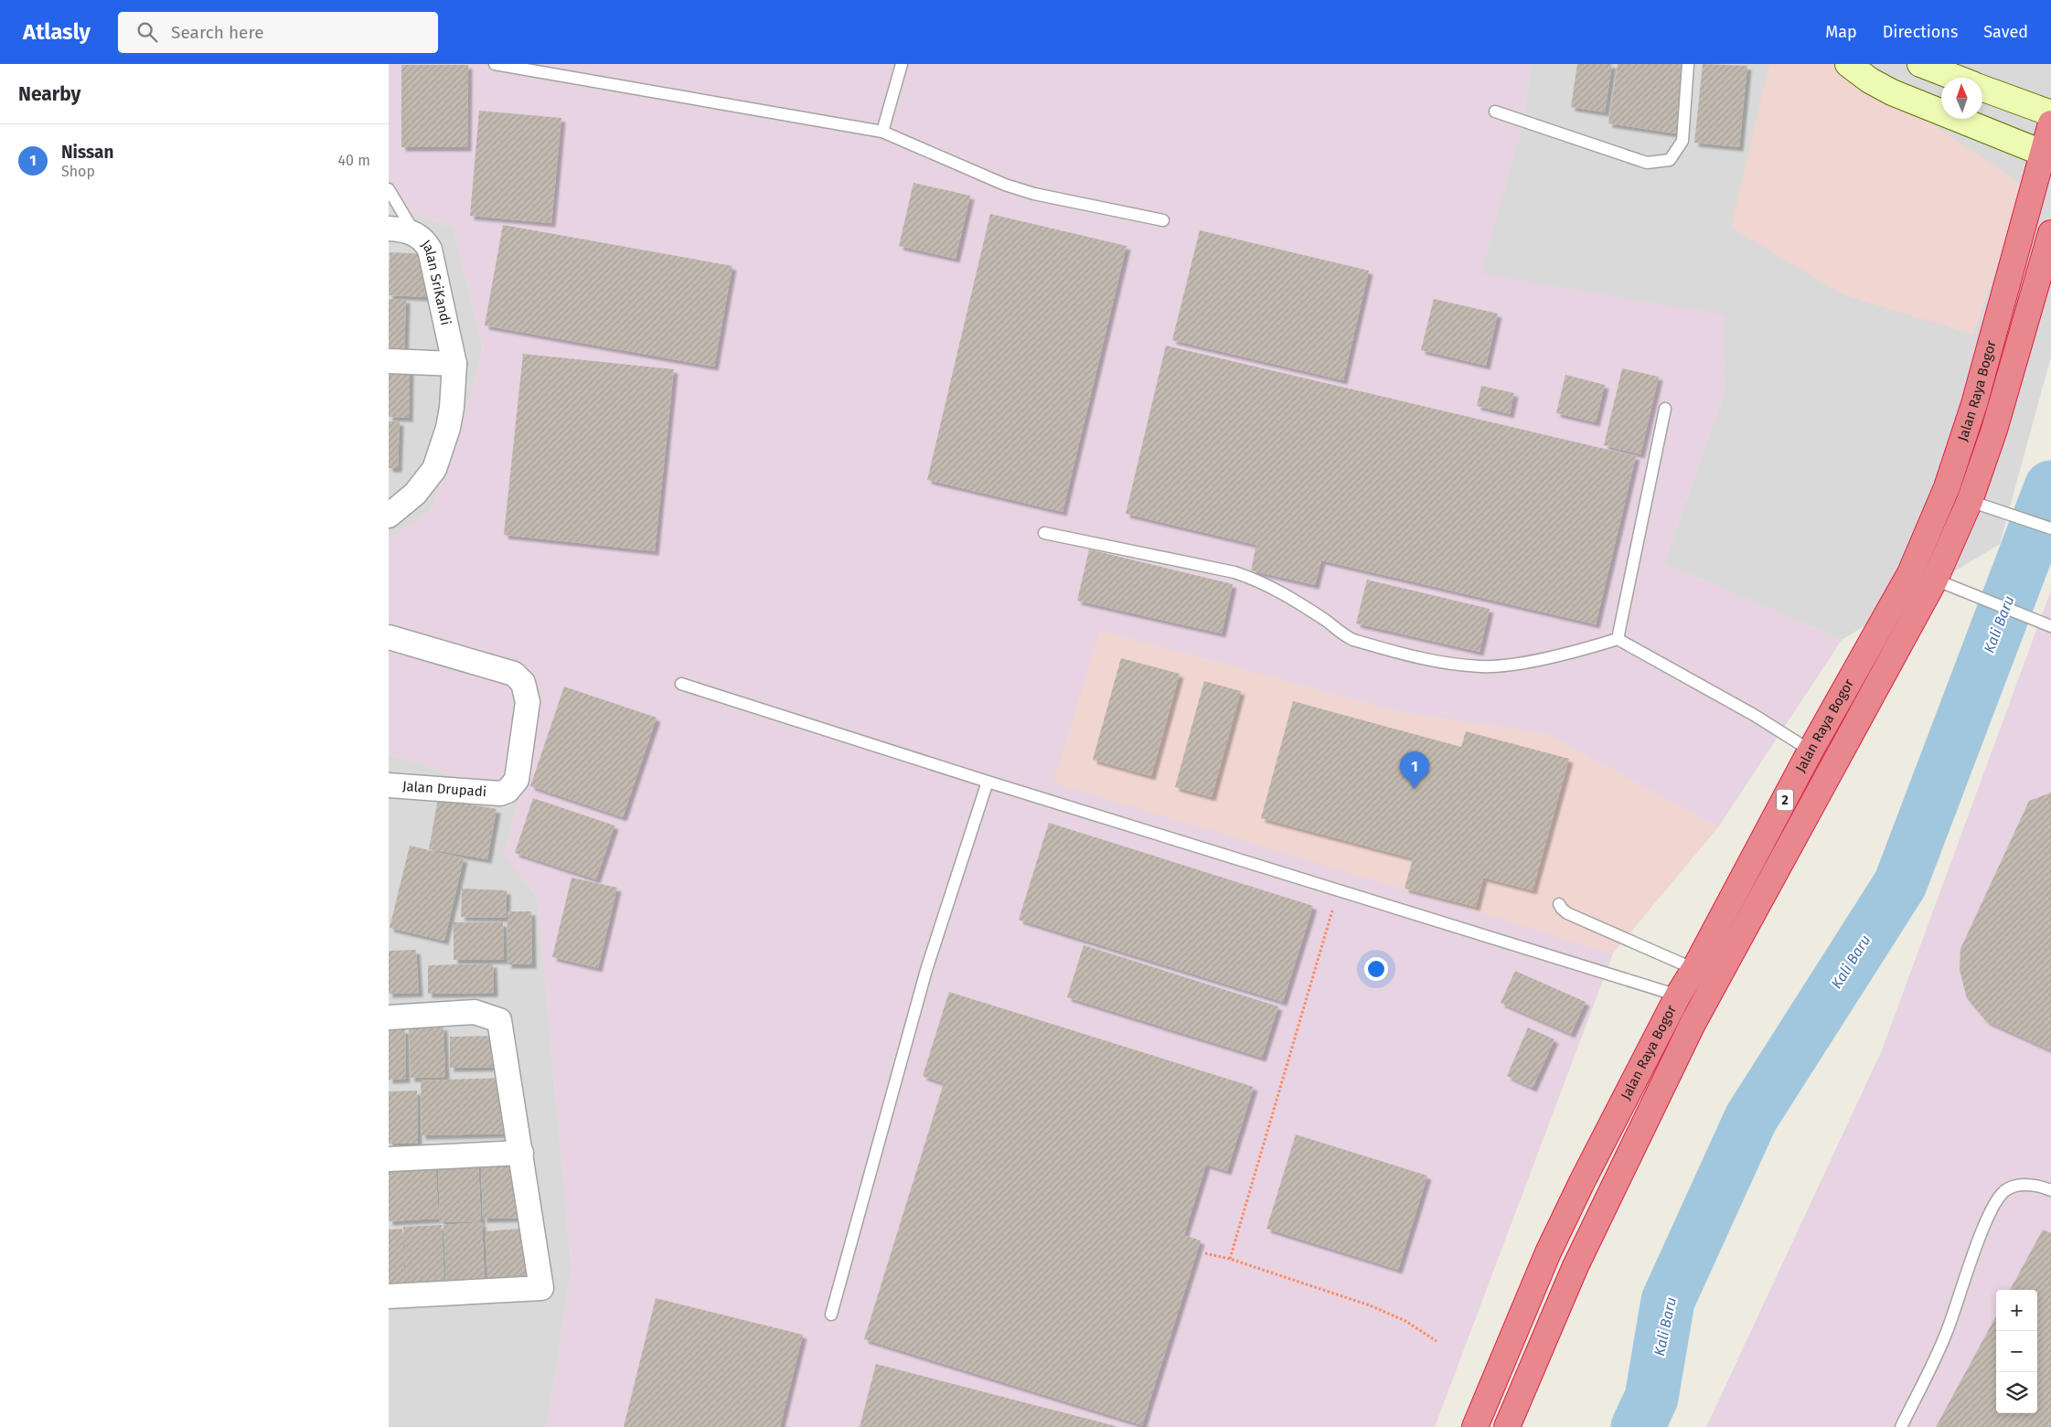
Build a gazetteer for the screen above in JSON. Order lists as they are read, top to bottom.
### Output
{
  "streets": {
    "highway": ["Jalan Raya Bogor", "2"],
    "street": ["Jalan SriKandi", "Jalan Drupadi"]
  },
  "water": ["Kali Baru"],
  "north": "top",
  "page": {
    "header": "Atlasly",
    "search": "Search here",
    "nav": ["Map", "Directions", "Saved"],
    "heading": "Nearby",
    "list": [
      {
        "mark": "1",
        "name": "Nissan",
        "note": "Shop",
        "value": "40 m"
      }
    ],
    "pins": "1",
    "map_buttons": ["+", "−"]
  }
}
